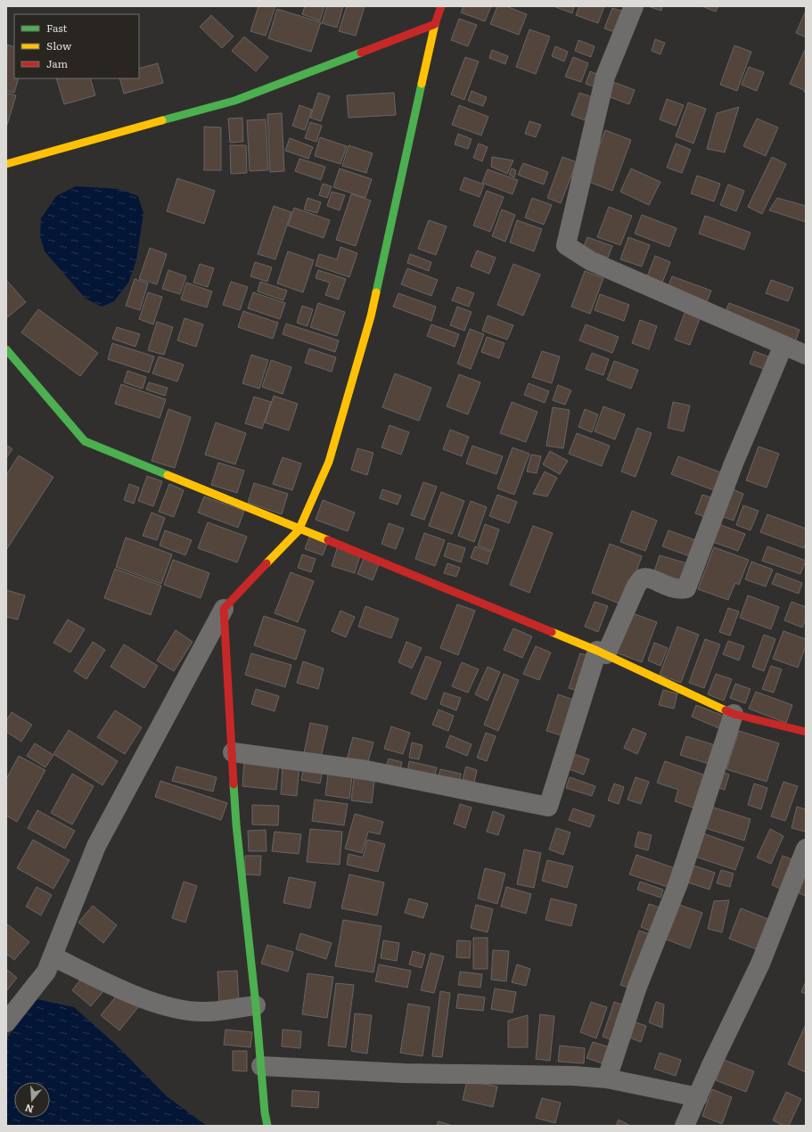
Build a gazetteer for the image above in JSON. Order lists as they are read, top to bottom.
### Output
{
  "legend": ["Fast", "Slow", "Jam"],
  "north": "bottom"
}
